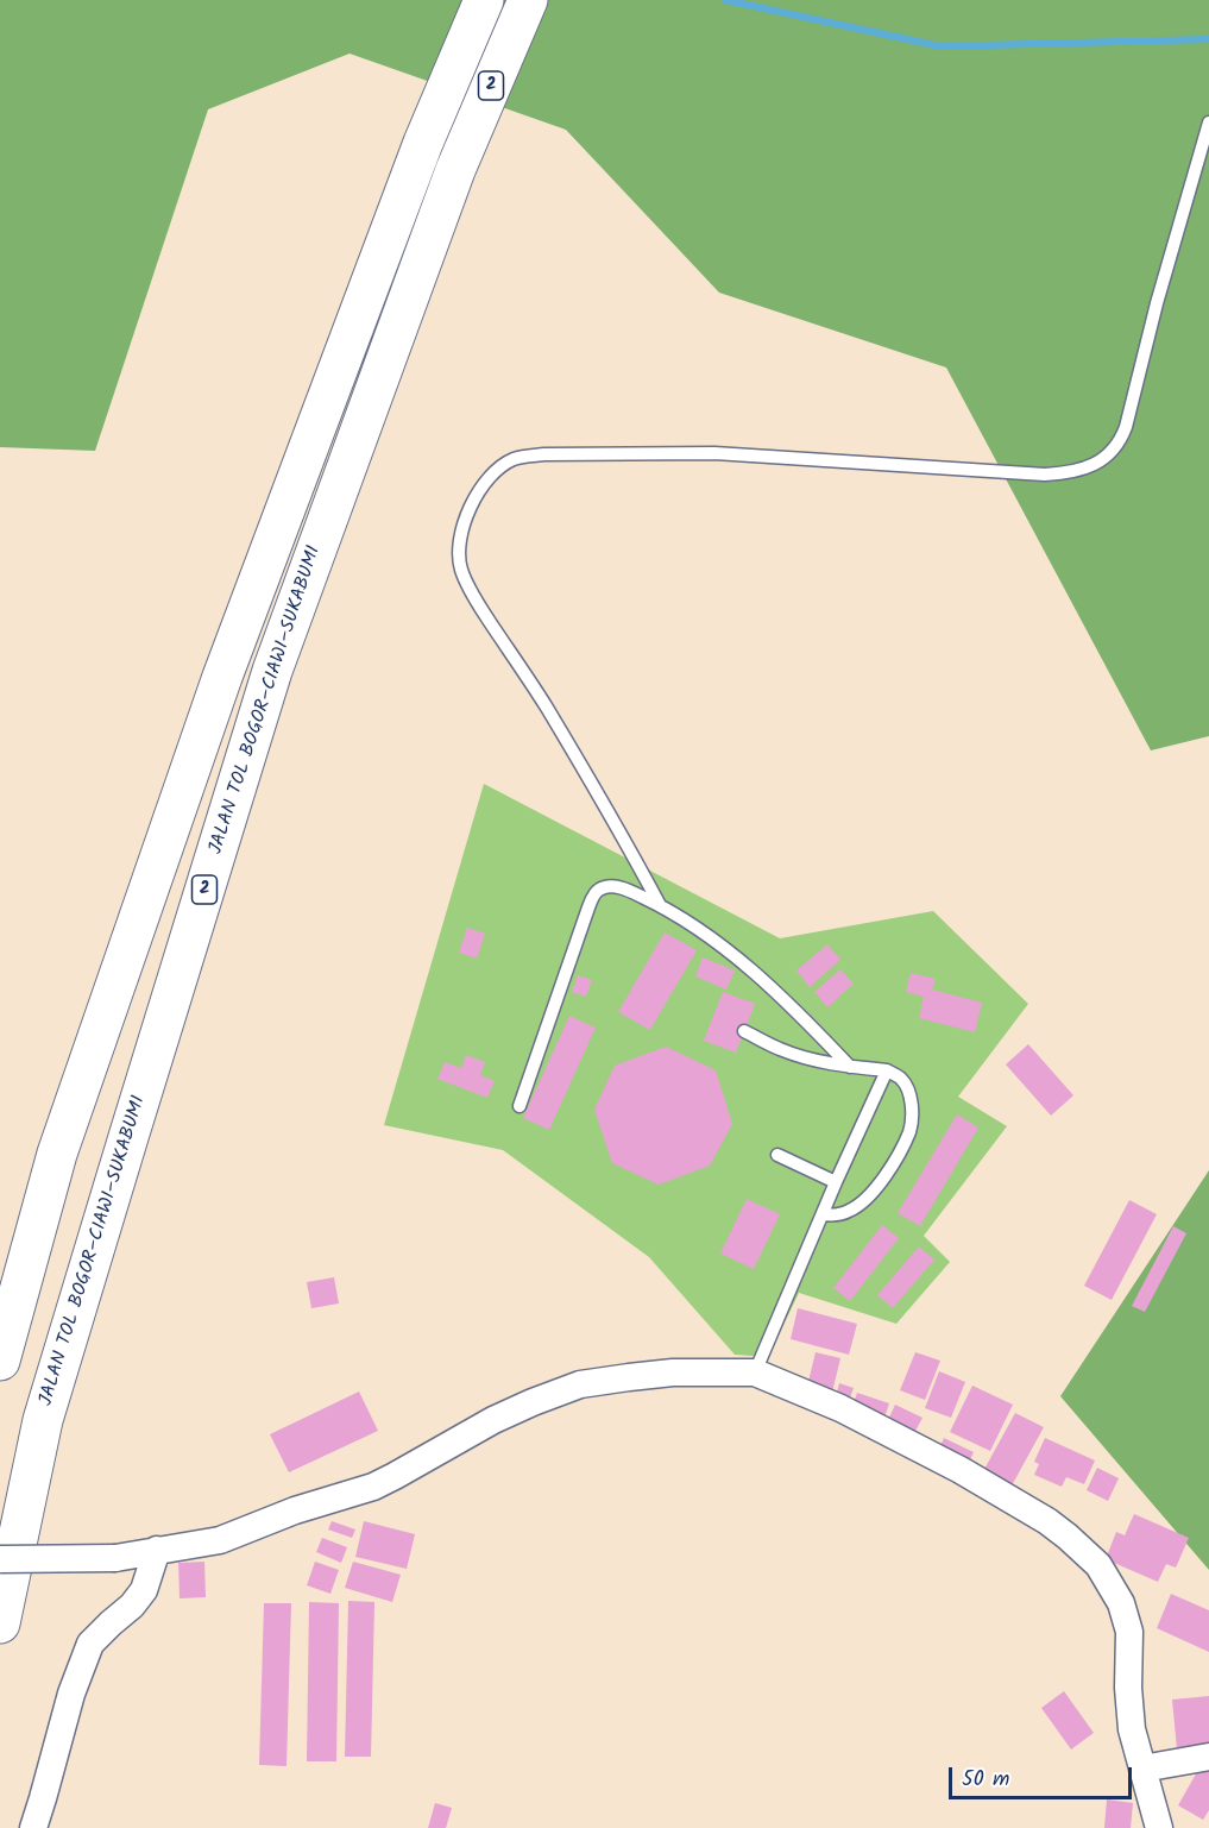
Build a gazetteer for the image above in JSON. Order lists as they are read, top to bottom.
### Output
{
  "streets": {
    "highway": ["2", "JALAN TOL BOGOR–CIAWI–SUKABUMI"]
  },
  "scale_bar": "50 m"
}
